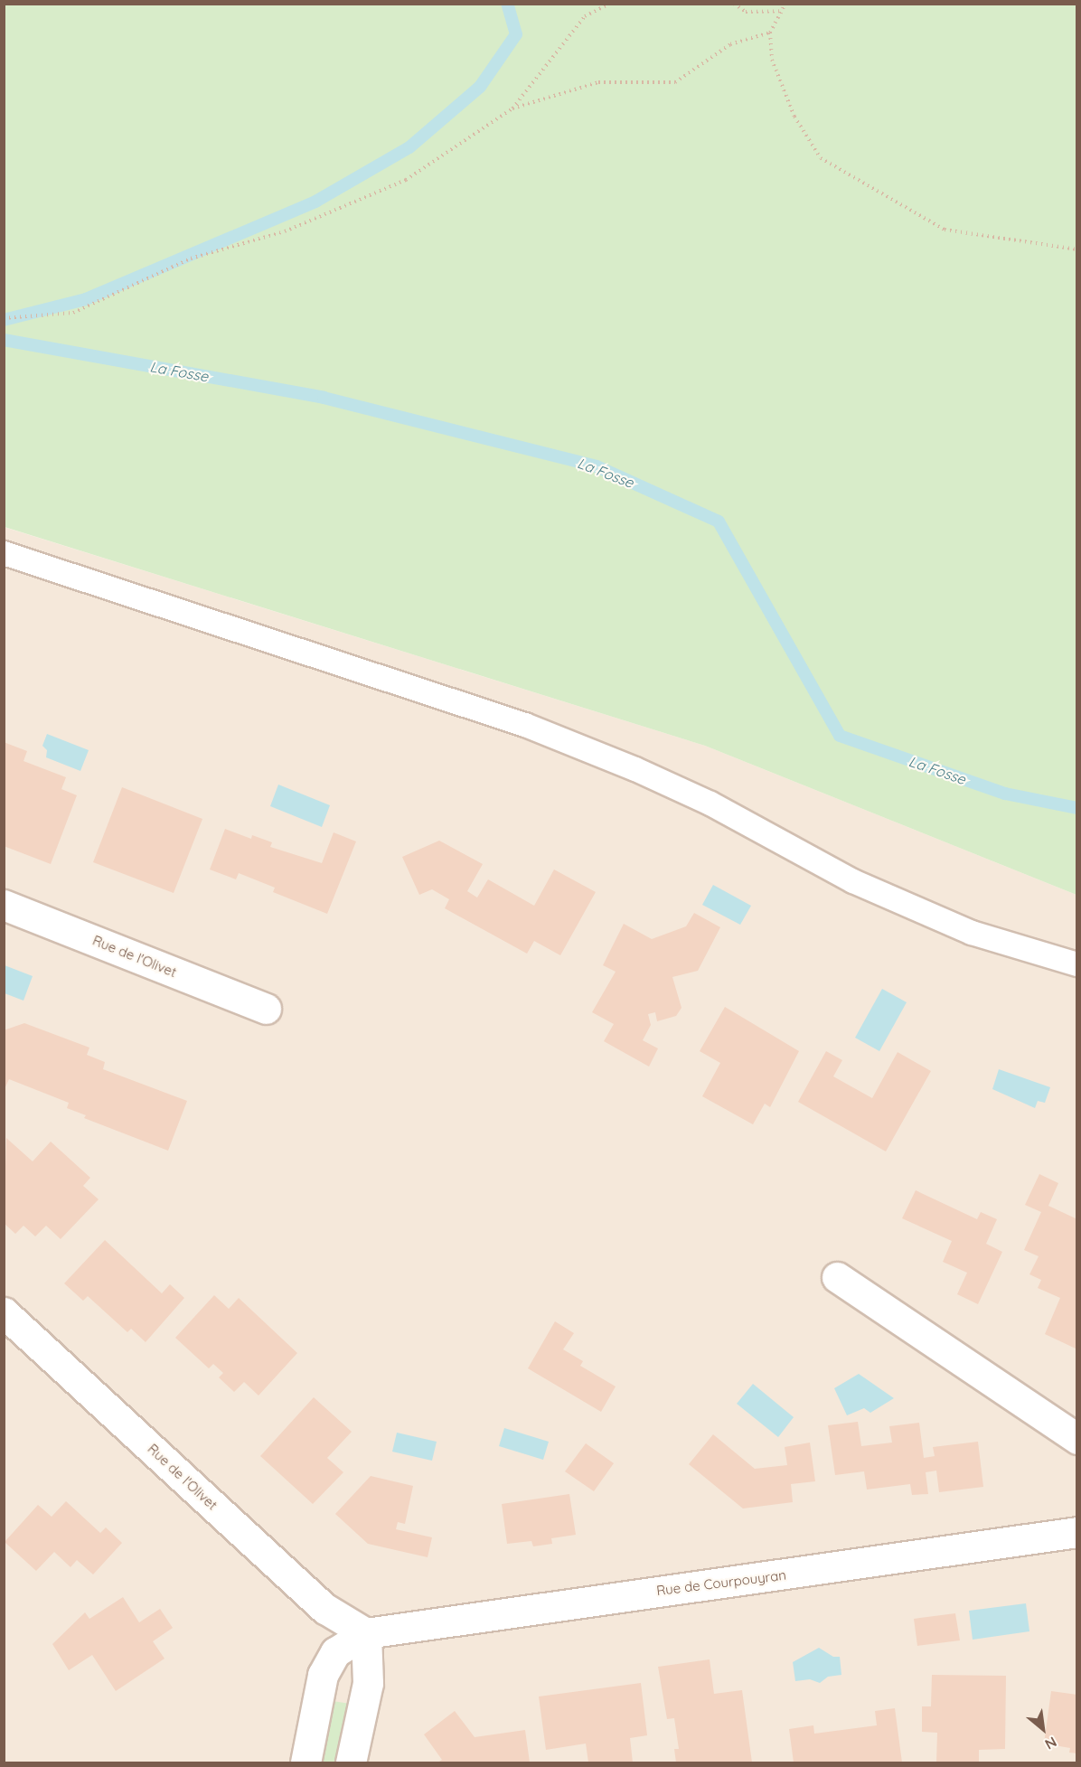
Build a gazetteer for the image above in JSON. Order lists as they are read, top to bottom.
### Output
{
  "streets": {
    "street": ["Rue de l'Olivet", "Rue de Courpouyran"]
  },
  "crossings": [
    ["Rue de l'Olivet", "Rue de Courpouyran"]
  ],
  "water": ["La Fosse"],
  "north": "bottom right"
}
